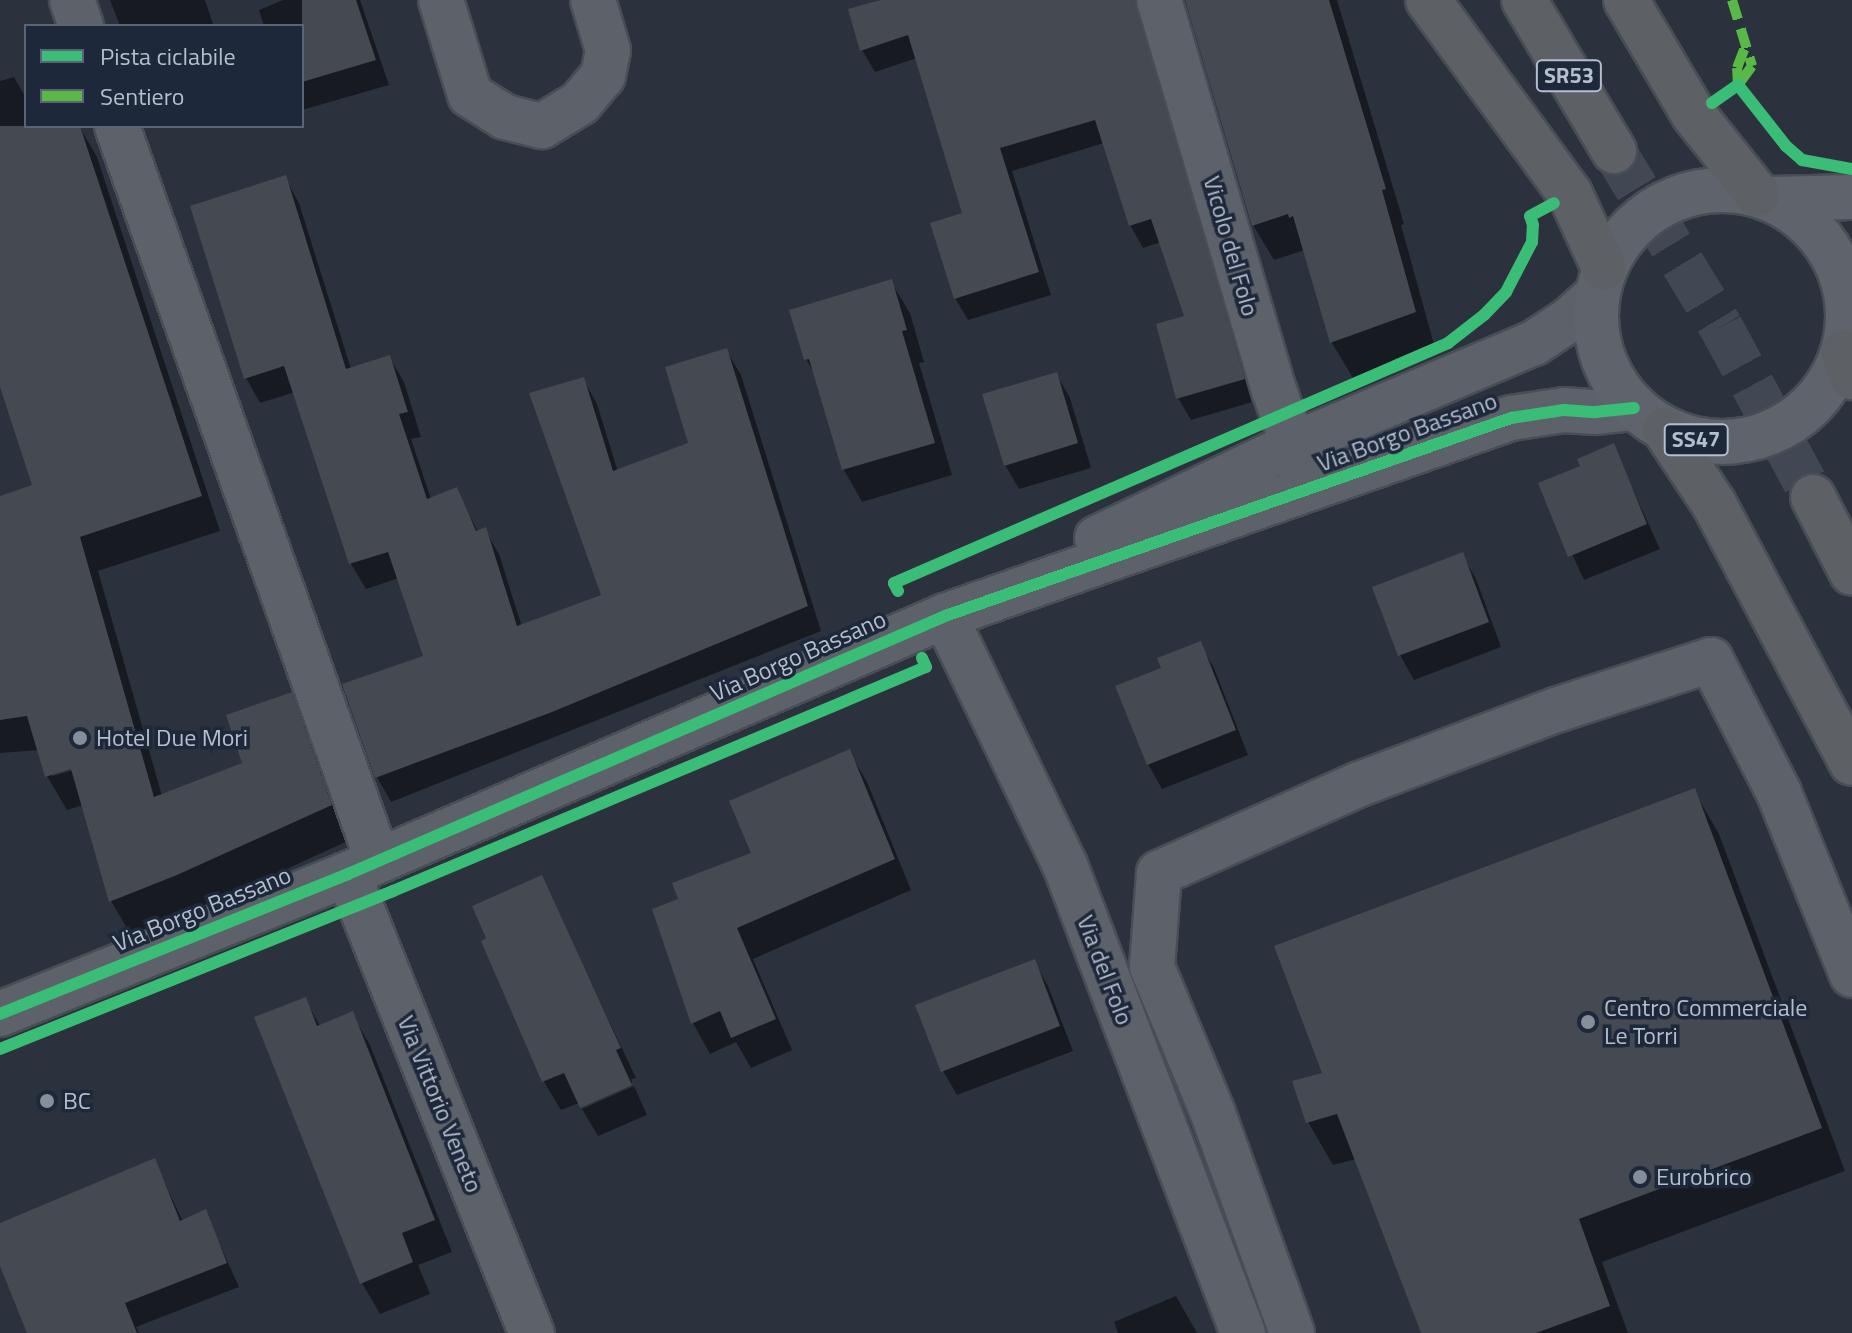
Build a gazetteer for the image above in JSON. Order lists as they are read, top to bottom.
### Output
{
  "streets": {
    "highway": ["SR53"],
    "main road": ["Via Borgo Bassano", "SS47"],
    "street": ["Vicolo del Folo", "Via del Folo", "Via Vittorio Veneto"]
  },
  "crossings": [
    ["Vicolo del Folo", "Via Borgo Bassano"],
    ["Via Borgo Bassano", "SS47"],
    ["Via Borgo Bassano", "Via del Folo"],
    ["Via Borgo Bassano", "Via Vittorio Veneto"]
  ],
  "places": [
    "Hotel Due Mori",
    "Centro Commerciale Le Torri",
    "BC",
    "Eurobrico"
  ],
  "legend": ["Pista ciclabile", "Sentiero"]
}
